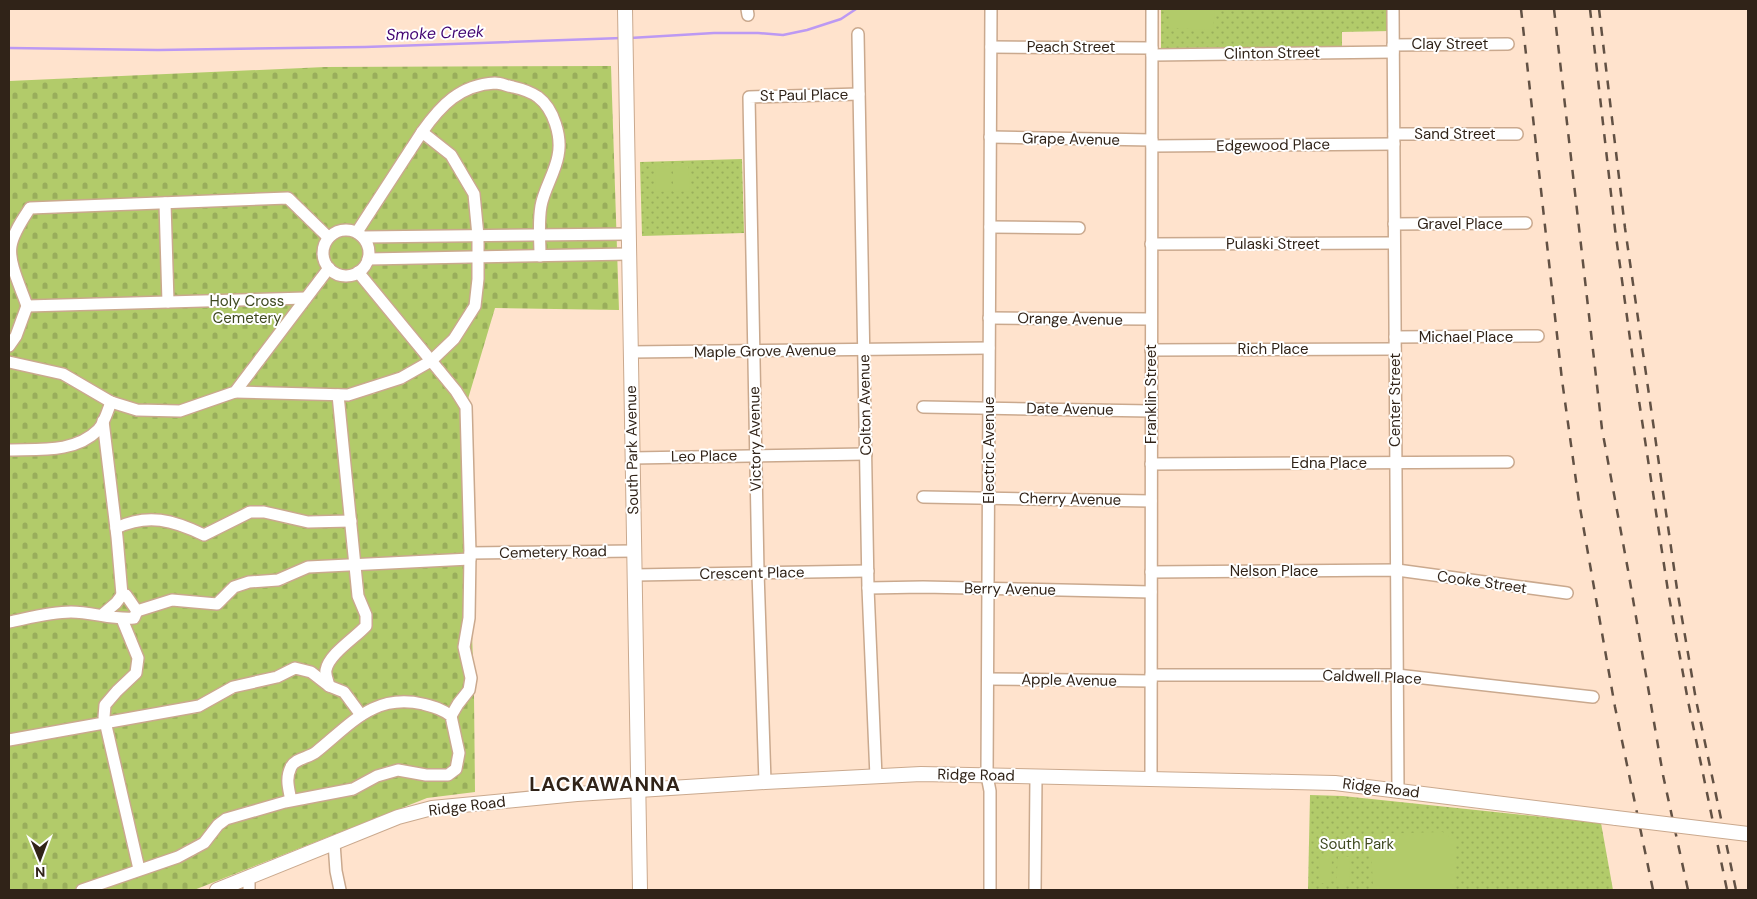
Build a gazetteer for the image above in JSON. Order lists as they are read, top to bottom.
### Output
{
  "streets": {
    "main road": ["South Park Avenue", "Ridge Road"],
    "street": [
      "Clay Street",
      "Peach Street",
      "Clinton Street",
      "St Paul Place",
      "Sand Street",
      "Grape Avenue",
      "Edgewood Place",
      "Gravel Place",
      "Pulaski Street",
      "Orange Avenue",
      "Michael Place",
      "Rich Place",
      "Maple Grove Avenue",
      "Franklin Street",
      "Center Street",
      "Colton Avenue",
      "Date Avenue",
      "Victory Avenue",
      "Electric Avenue",
      "Leo Place",
      "Edna Place",
      "Cherry Avenue",
      "Cemetery Road",
      "Nelson Place",
      "Crescent Place",
      "Cooke Street",
      "Berry Avenue",
      "Caldwell Place",
      "Apple Avenue"
    ]
  },
  "crossings": [
    ["Clay Street", "Clinton Street"],
    ["Clay Street", "Center Street"],
    ["Peach Street", "Clinton Street"],
    ["Peach Street", "Franklin Street"],
    ["Peach Street", "Electric Avenue"],
    ["Clinton Street", "Franklin Street"],
    ["Clinton Street", "Center Street"],
    ["St Paul Place", "Colton Avenue"],
    ["St Paul Place", "Victory Avenue"],
    ["Sand Street", "Edgewood Place"],
    ["Sand Street", "Center Street"],
    ["Grape Avenue", "Edgewood Place"],
    ["Grape Avenue", "Franklin Street"],
    ["Grape Avenue", "Electric Avenue"],
    ["Edgewood Place", "Franklin Street"],
    ["Edgewood Place", "Center Street"],
    ["Gravel Place", "Center Street"],
    ["Pulaski Street", "Franklin Street"],
    ["Pulaski Street", "Center Street"],
    ["Orange Avenue", "Franklin Street"],
    ["Orange Avenue", "Electric Avenue"],
    ["Michael Place", "Rich Place"],
    ["Michael Place", "Center Street"],
    ["Rich Place", "Franklin Street"],
    ["Rich Place", "Center Street"],
    ["Maple Grove Avenue", "Colton Avenue"],
    ["Maple Grove Avenue", "Victory Avenue"],
    ["Maple Grove Avenue", "South Park Avenue"],
    ["Maple Grove Avenue", "Electric Avenue"],
    ["Franklin Street", "Date Avenue"],
    ["Franklin Street", "Edna Place"],
    ["Franklin Street", "Cherry Avenue"],
    ["Franklin Street", "Nelson Place"],
    ["Franklin Street", "Berry Avenue"],
    ["Franklin Street", "Caldwell Place"],
    ["Franklin Street", "Apple Avenue"],
    ["Franklin Street", "Ridge Road"],
    ["Center Street", "Edna Place"],
    ["Center Street", "Nelson Place"],
    ["Center Street", "Cooke Street"],
    ["Center Street", "Caldwell Place"],
    ["Center Street", "Ridge Road"],
    ["Colton Avenue", "Leo Place"],
    ["Colton Avenue", "Crescent Place"],
    ["Colton Avenue", "Berry Avenue"],
    ["Colton Avenue", "Ridge Road"],
    ["Date Avenue", "Electric Avenue"],
    ["Victory Avenue", "Leo Place"],
    ["Victory Avenue", "Crescent Place"],
    ["Victory Avenue", "Ridge Road"],
    ["South Park Avenue", "Leo Place"],
    ["South Park Avenue", "Cemetery Road"],
    ["South Park Avenue", "Crescent Place"],
    ["South Park Avenue", "Ridge Road"],
    ["Electric Avenue", "Cherry Avenue"],
    ["Electric Avenue", "Berry Avenue"],
    ["Electric Avenue", "Apple Avenue"],
    ["Electric Avenue", "Ridge Road"],
    ["Nelson Place", "Cooke Street"],
    ["Caldwell Place", "Apple Avenue"]
  ],
  "districts": ["LACKAWANNA"],
  "water": ["Smoke Creek"],
  "parks": ["Holy Cross Cemetery", "South Park"],
  "north": "bottom"
}
